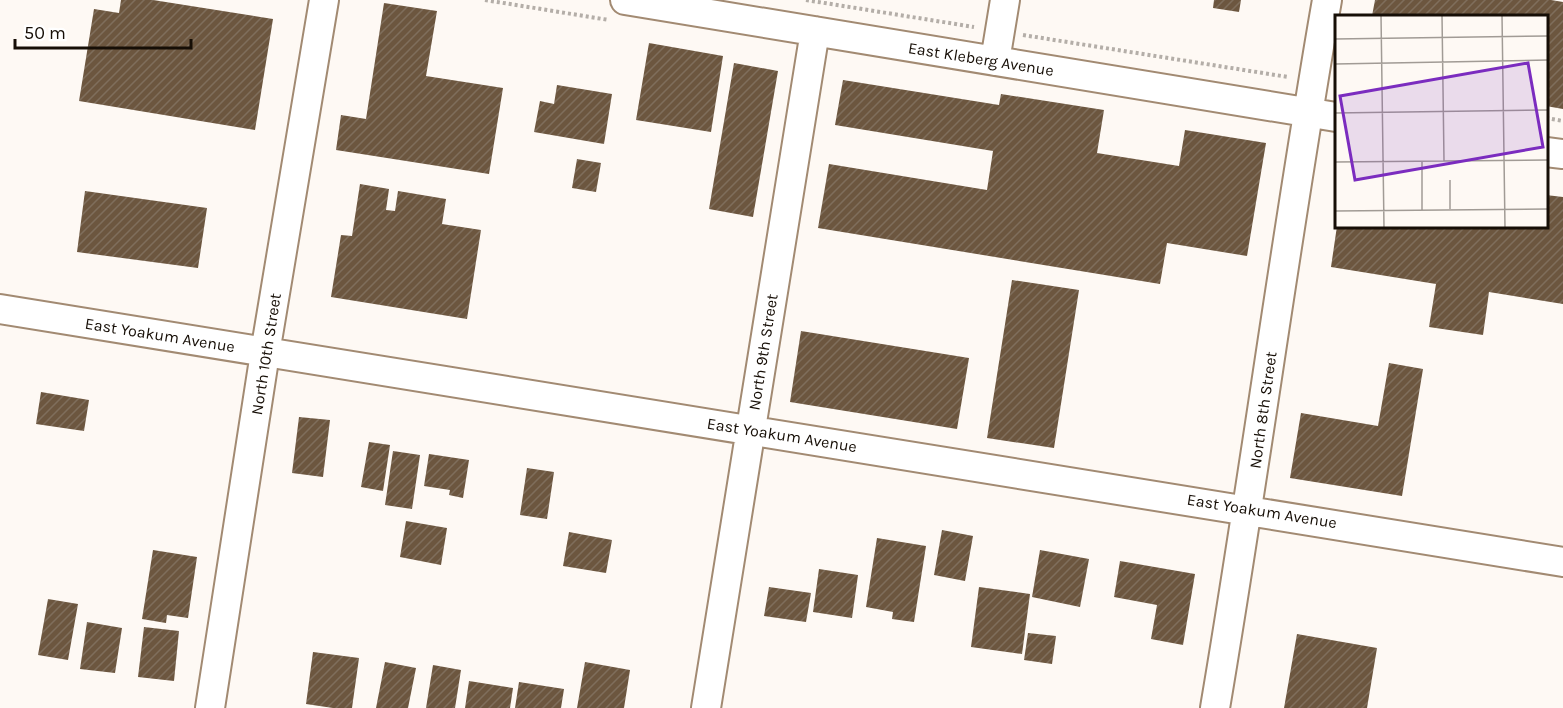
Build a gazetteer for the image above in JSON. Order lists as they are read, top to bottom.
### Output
{
  "streets": {
    "street": [
      "East Kleberg Avenue",
      "East Yoakum Avenue",
      "North 9th Street",
      "North 10th Street",
      "North 8th Street"
    ]
  },
  "crossings": [
    ["East Kleberg Avenue", "North 9th Street"],
    ["East Kleberg Avenue", "North 8th Street"],
    ["East Yoakum Avenue", "North 9th Street"],
    ["East Yoakum Avenue", "North 10th Street"],
    ["East Yoakum Avenue", "North 8th Street"]
  ],
  "scale_bar": "50 m"
}
